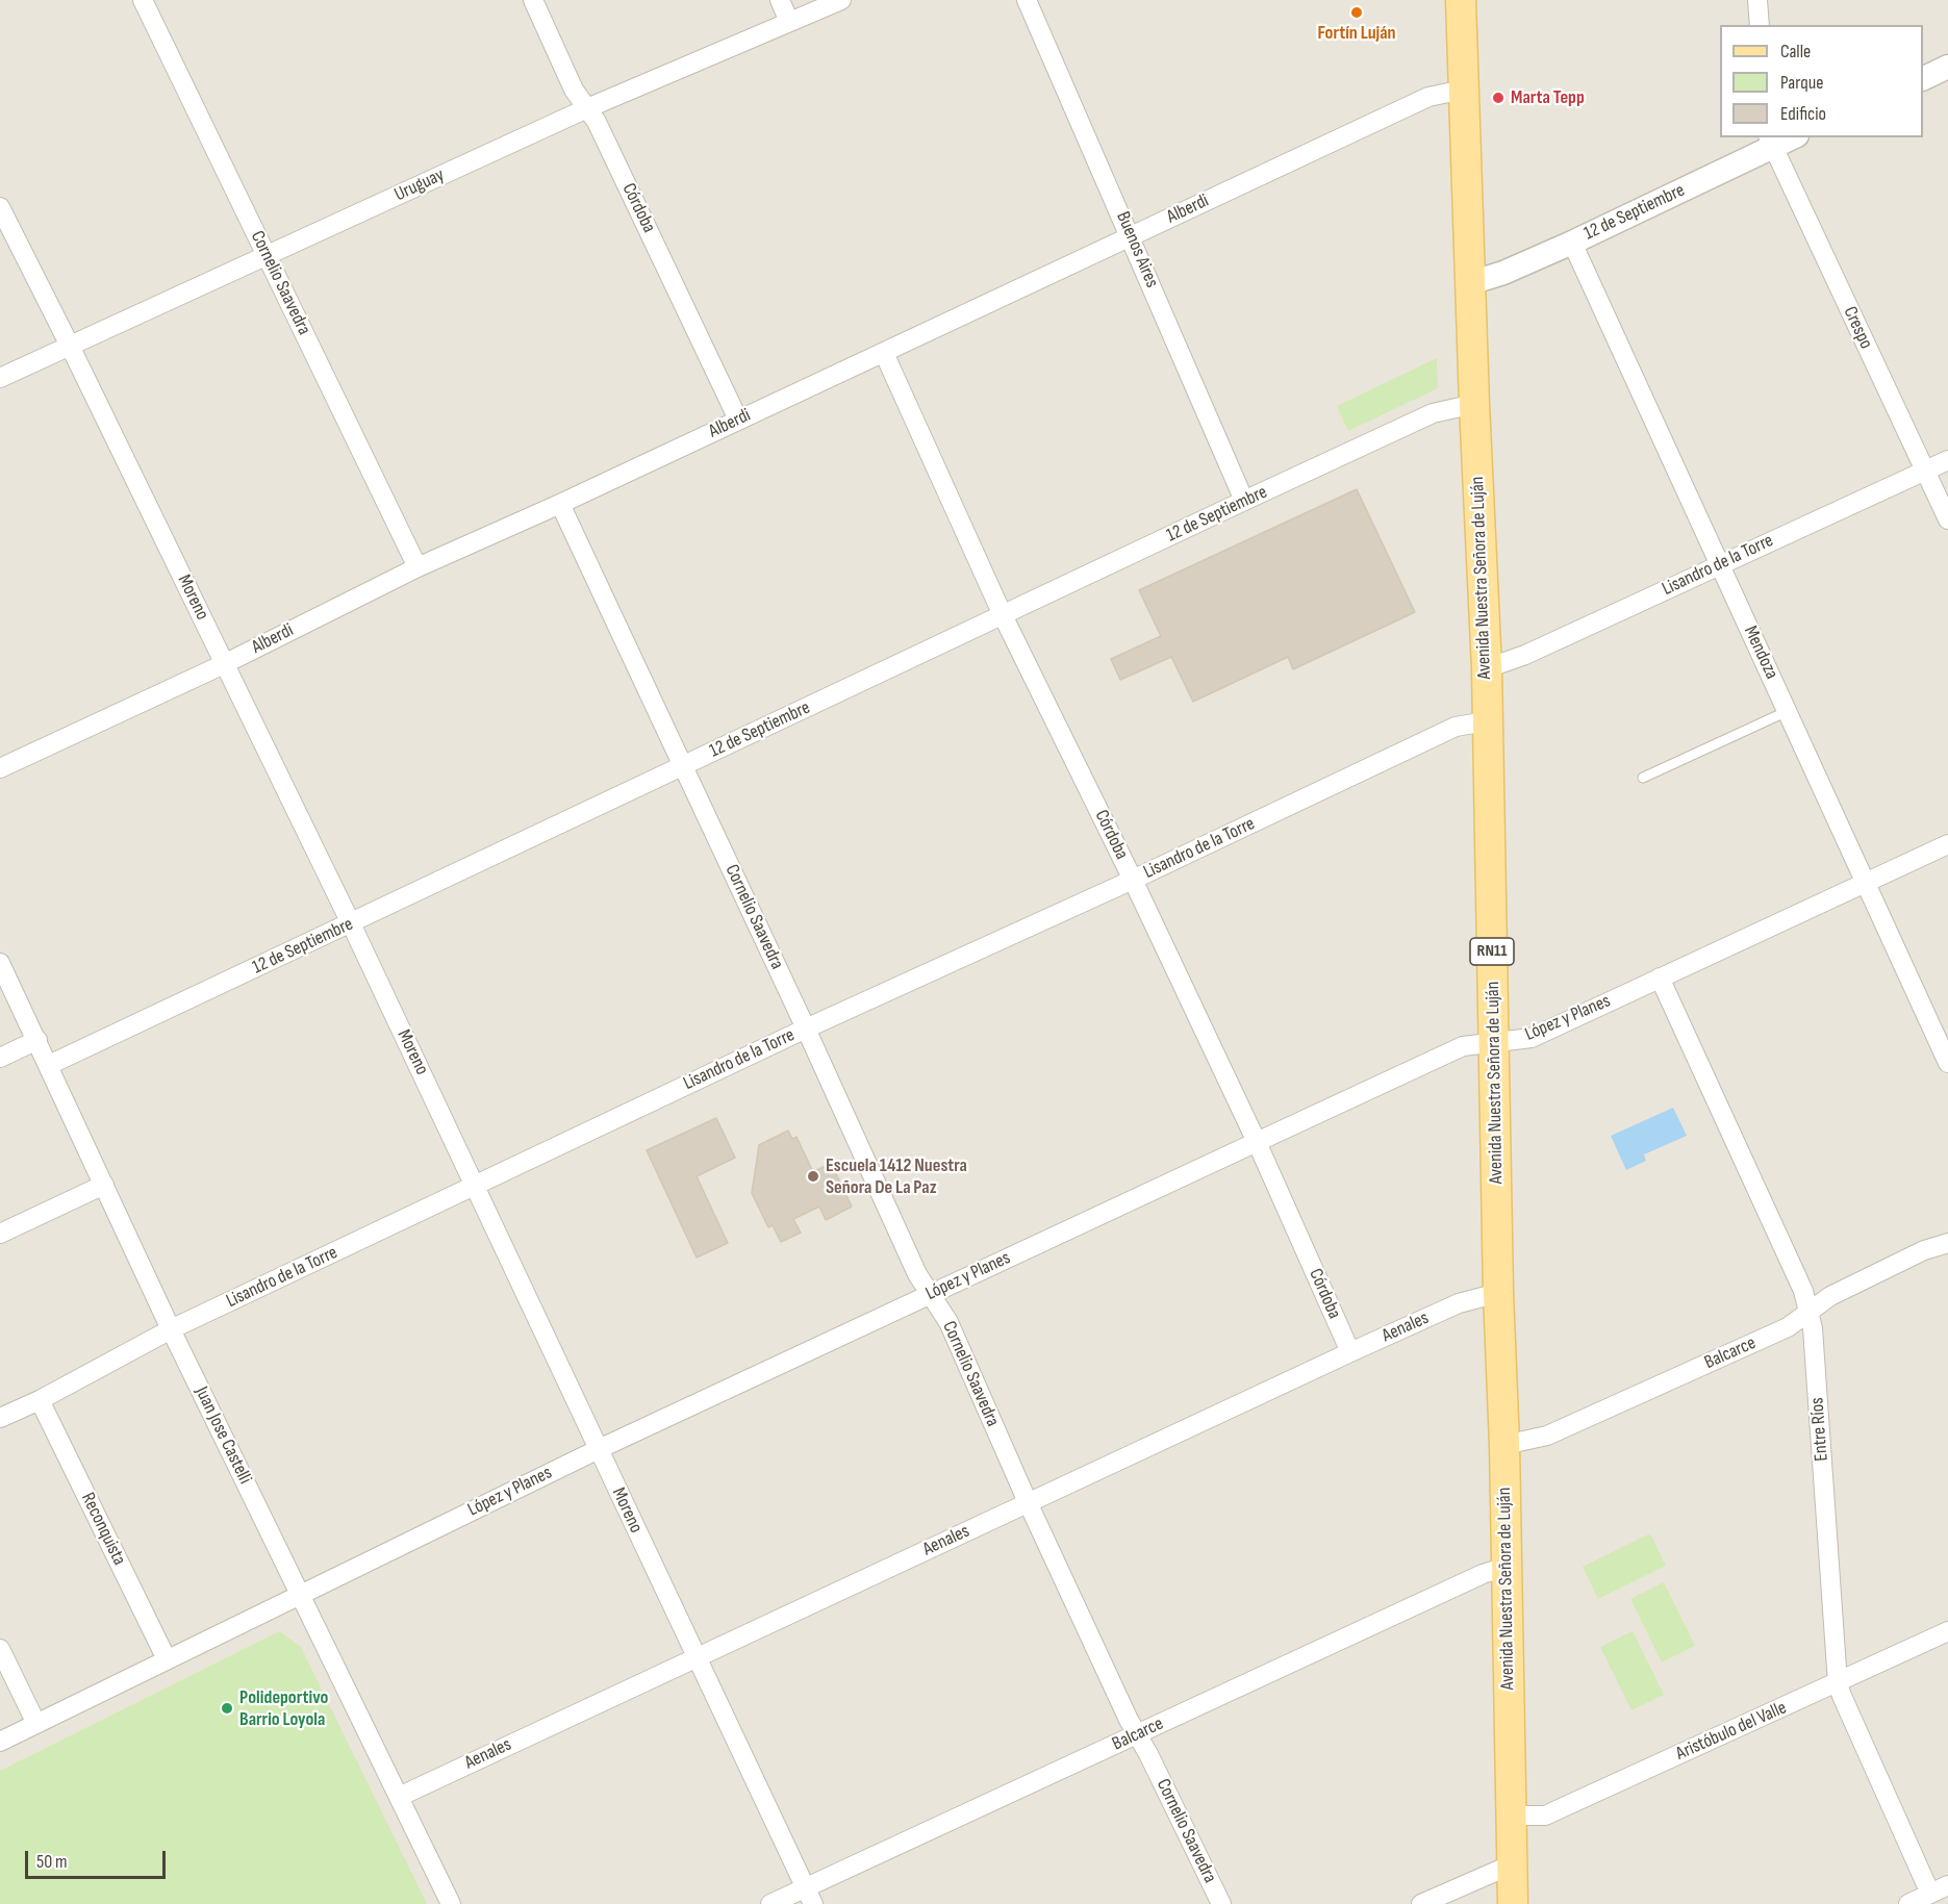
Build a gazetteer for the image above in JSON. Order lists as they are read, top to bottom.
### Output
{
  "streets": {
    "main road": ["Avenida Nuestra Señora de Luján", "RN11"],
    "street": [
      "Uruguay",
      "Córdoba",
      "Alberdi",
      "12 de Septiembre",
      "Buenos Aires",
      "Cornelio Saavedra",
      "Crespo",
      "Lisandro de la Torre",
      "Moreno",
      "Mendoza",
      "López y Planes",
      "Aenales",
      "Balcarce",
      "Entre Ríos",
      "Juan Jose Castelli",
      "Reconquista",
      "Aristóbulo del Valle"
    ]
  },
  "crossings": [
    ["Uruguay", "Córdoba"],
    ["Uruguay", "Cornelio Saavedra"],
    ["Uruguay", "Moreno"],
    ["Córdoba", "Alberdi"],
    ["Córdoba", "12 de Septiembre"],
    ["Córdoba", "Lisandro de la Torre"],
    ["Córdoba", "López y Planes"],
    ["Córdoba", "Aenales"],
    ["Alberdi", "Buenos Aires"],
    ["Alberdi", "Cornelio Saavedra"],
    ["Alberdi", "Avenida Nuestra Señora de Luján"],
    ["Alberdi", "Moreno"],
    ["12 de Septiembre", "Buenos Aires"],
    ["12 de Septiembre", "Cornelio Saavedra"],
    ["12 de Septiembre", "Crespo"],
    ["12 de Septiembre", "Avenida Nuestra Señora de Luján"],
    ["12 de Septiembre", "Moreno"],
    ["12 de Septiembre", "Mendoza"],
    ["12 de Septiembre", "Juan Jose Castelli"],
    ["Cornelio Saavedra", "Lisandro de la Torre"],
    ["Cornelio Saavedra", "López y Planes"],
    ["Cornelio Saavedra", "Aenales"],
    ["Cornelio Saavedra", "Balcarce"],
    ["Crespo", "Lisandro de la Torre"],
    ["Lisandro de la Torre", "Avenida Nuestra Señora de Luján"],
    ["Lisandro de la Torre", "Moreno"],
    ["Lisandro de la Torre", "Mendoza"],
    ["Lisandro de la Torre", "Juan Jose Castelli"],
    ["Lisandro de la Torre", "Reconquista"],
    ["Avenida Nuestra Señora de Luján", "López y Planes"],
    ["Avenida Nuestra Señora de Luján", "Aenales"],
    ["Avenida Nuestra Señora de Luján", "Balcarce"],
    ["Avenida Nuestra Señora de Luján", "Aristóbulo del Valle"],
    ["Moreno", "López y Planes"],
    ["Moreno", "Aenales"],
    ["Moreno", "Balcarce"],
    ["Mendoza", "López y Planes"],
    ["López y Planes", "Entre Ríos"],
    ["López y Planes", "Juan Jose Castelli"],
    ["López y Planes", "Reconquista"],
    ["Aenales", "Juan Jose Castelli"],
    ["Balcarce", "Entre Ríos"],
    ["Entre Ríos", "Aristóbulo del Valle"]
  ],
  "places": [
    "Fortín Luján",
    "Marta Tepp",
    "Escuela 1412 Nuestra Señora De La Paz",
    "Polideportivo Barrio Loyola"
  ],
  "legend": ["Calle", "Parque", "Edificio"],
  "scale_bar": "50 m"
}
